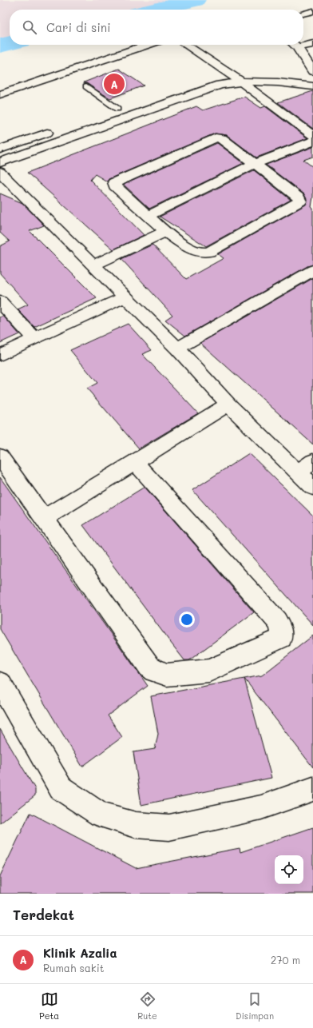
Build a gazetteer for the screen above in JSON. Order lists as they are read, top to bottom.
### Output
{
  "page": {
    "search": "Cari di sini",
    "pins": "A",
    "heading": "Terdekat",
    "list": [
      {
        "mark": "A",
        "name": "Klinik Azalia",
        "note": "Rumah sakit",
        "value": "270 m"
      }
    ],
    "nav": ["Peta", "Rute", "Disimpan"]
  }
}
